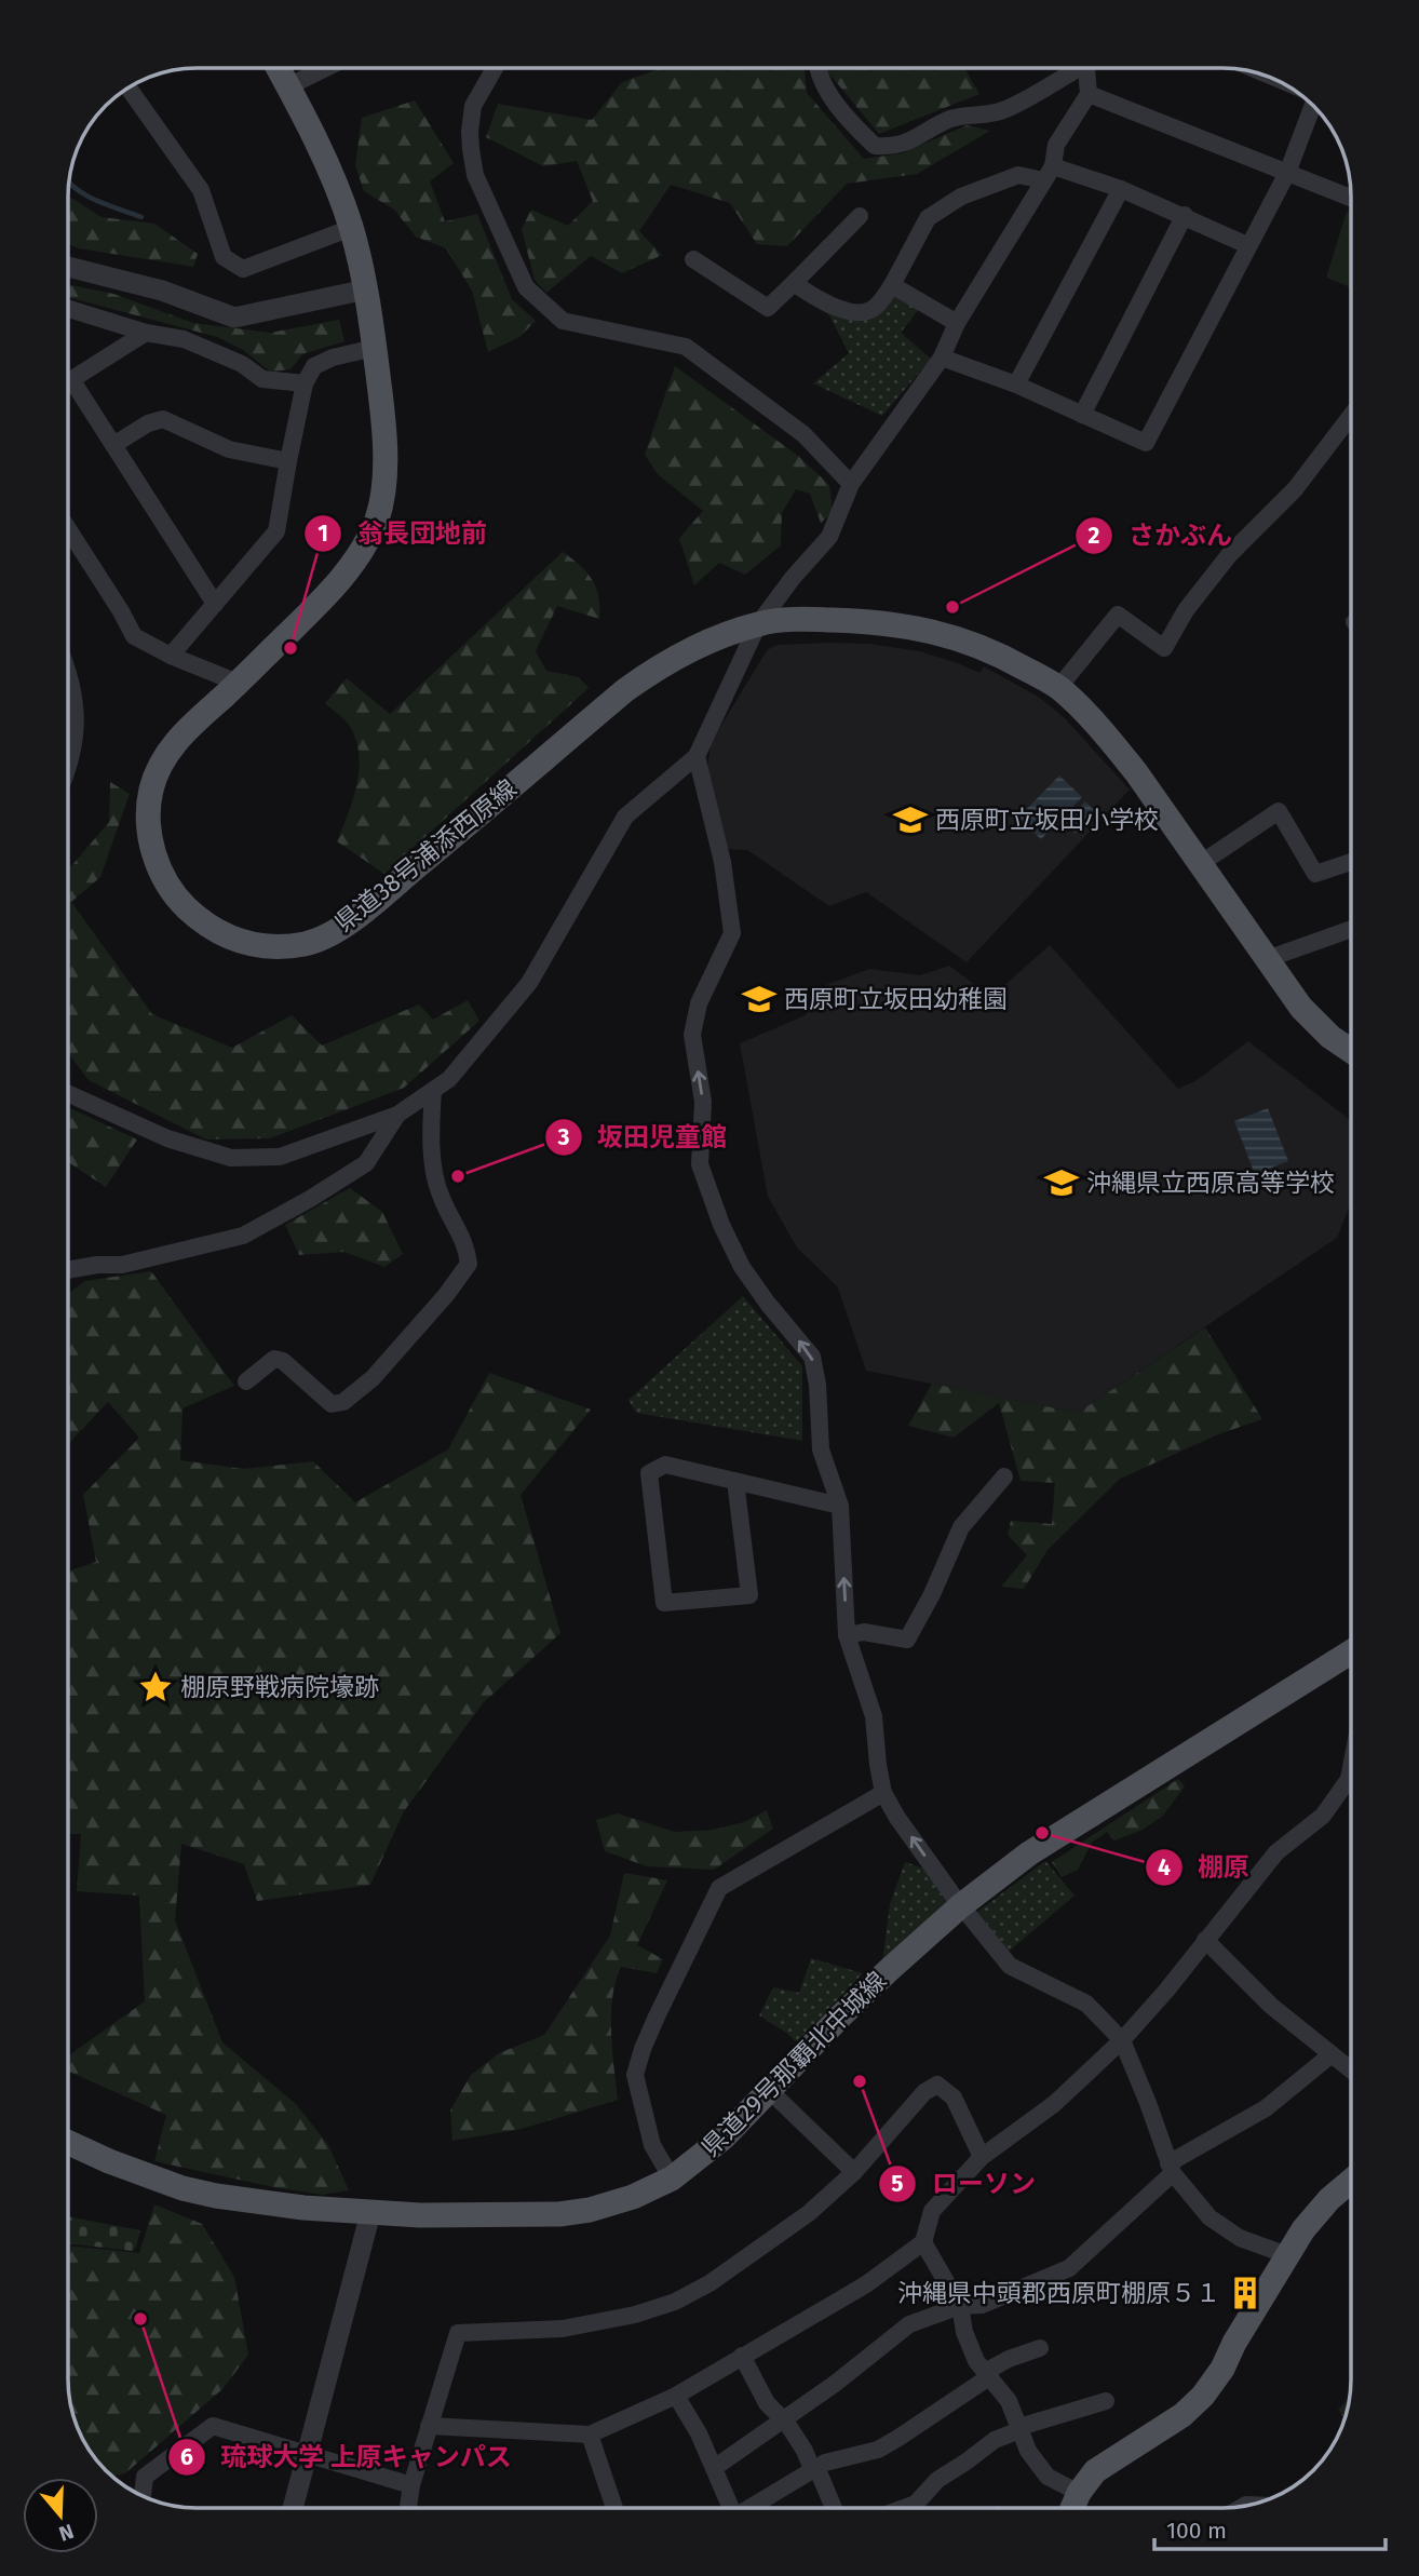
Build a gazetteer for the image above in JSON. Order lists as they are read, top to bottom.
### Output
{
  "streets": {
    "main road": ["県道38号浦添西原線", "県道29号那覇北中城線"]
  },
  "places": {
    "other": [
      "さかぶん",
      "翁長団地前",
      "坂田児童館",
      "棚原",
      "ローソン",
      "琉球大学 上原キャンパス"
    ],
    "school or university": ["西原町立坂田小学校", "西原町立坂田幼稚園", "沖縄県立西原高等学校"],
    "place": ["棚原野戦病院壕跡"],
    "building": ["沖縄県中頭郡西原町棚原５１"]
  },
  "scale_bar": "100 m",
  "north": "bottom"
}
